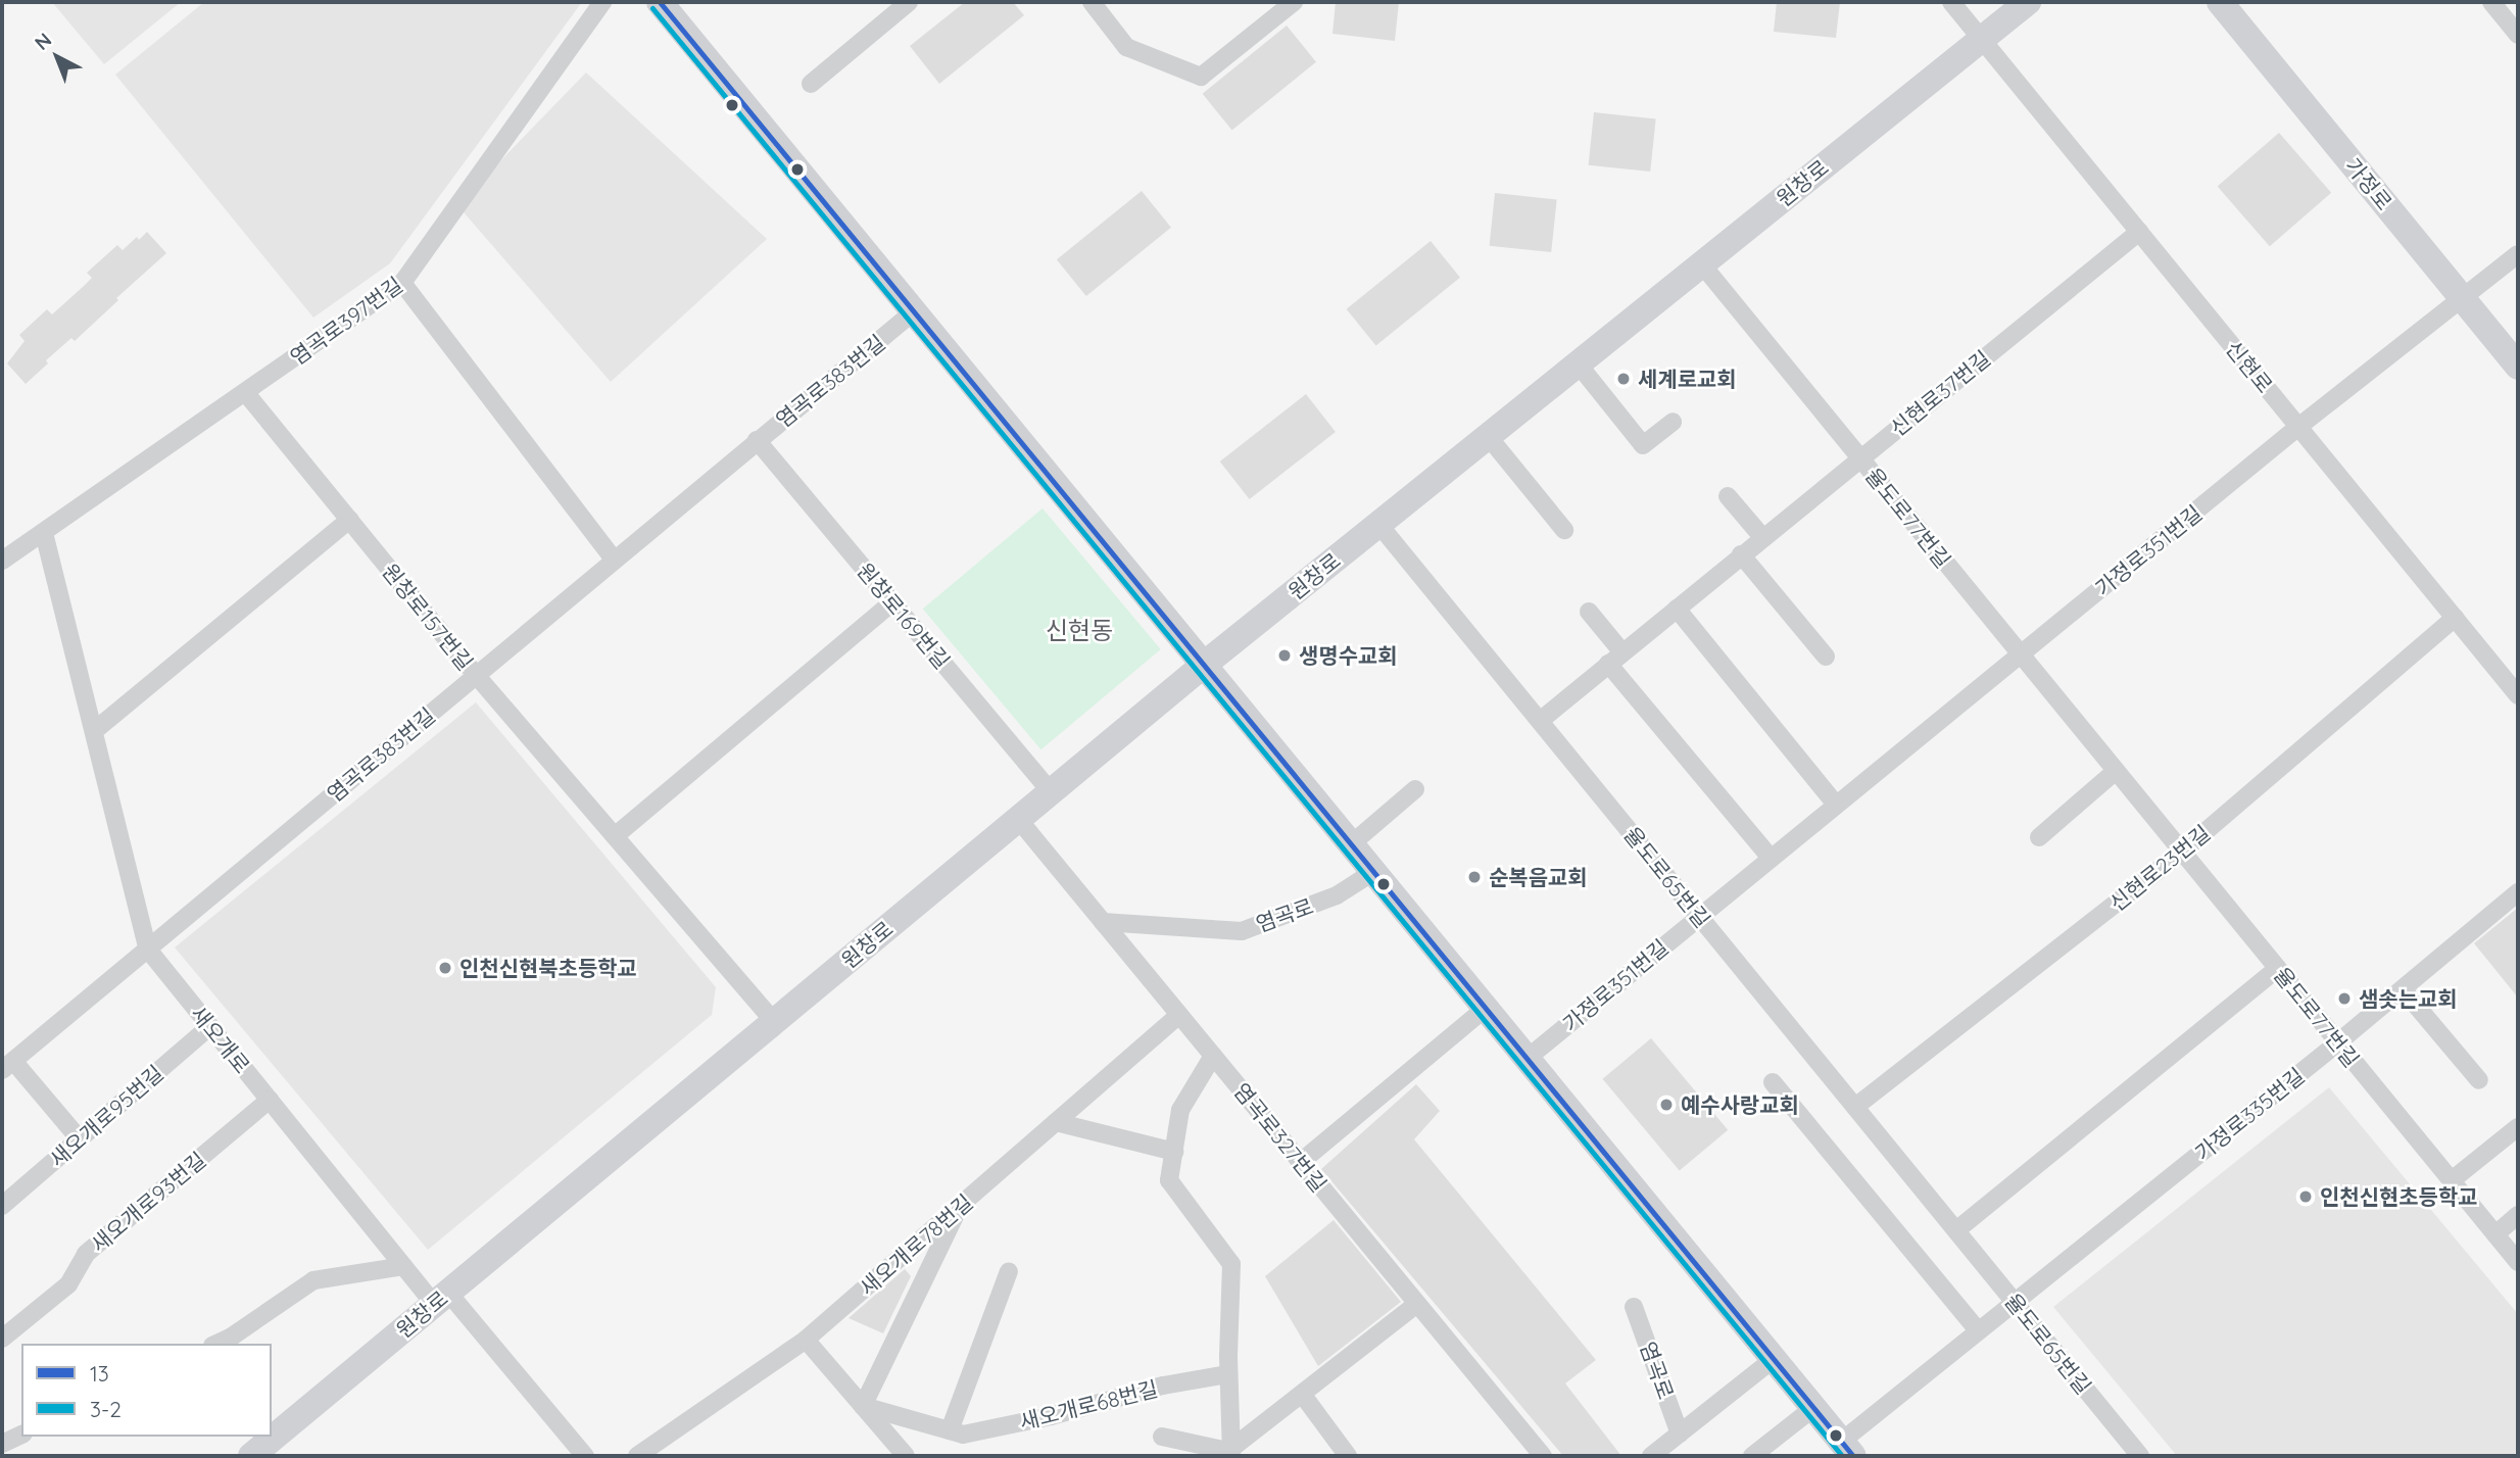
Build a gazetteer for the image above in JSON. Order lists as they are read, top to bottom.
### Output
{
  "streets": {
    "street": [
      "원창로",
      "가정로",
      "염곡로397번길",
      "신현로",
      "염곡로383번길",
      "신현로37번길",
      "율도로77번길",
      "가정로351번길",
      "원창로169번길",
      "원창로157번길",
      "신현로23번길",
      "율도로65번길",
      "염곡로",
      "새오개로",
      "가정로335번길",
      "새오개로95번길",
      "염곡로327번길",
      "새오개로93번길",
      "새오개로78번길",
      "새오개로68번길"
    ]
  },
  "crossings": [
    ["원창로", "신현로"],
    ["원창로", "율도로77번길"],
    ["원창로", "원창로169번길"],
    ["원창로", "원창로157번길"],
    ["원창로", "율도로65번길"],
    ["원창로", "새오개로"],
    ["원창로", "염곡로327번길"],
    ["가정로", "가정로351번길"],
    ["염곡로397번길", "원창로157번길"],
    ["염곡로397번길", "새오개로"],
    ["신현로", "신현로37번길"],
    ["신현로", "가정로351번길"],
    ["신현로", "신현로23번길"],
    ["염곡로383번길", "원창로169번길"],
    ["염곡로383번길", "원창로157번길"],
    ["염곡로383번길", "새오개로"],
    ["신현로37번길", "율도로77번길"],
    ["신현로37번길", "율도로65번길"],
    ["율도로77번길", "가정로351번길"],
    ["율도로77번길", "신현로23번길"],
    ["율도로77번길", "가정로335번길"],
    ["가정로351번길", "율도로65번길"],
    ["신현로23번길", "율도로65번길"],
    ["율도로65번길", "가정로335번길"],
    ["염곡로", "염곡로327번길"],
    ["새오개로", "새오개로95번길"],
    ["새오개로", "새오개로93번길"],
    ["염곡로327번길", "새오개로78번길"]
  ],
  "districts": ["신현동"],
  "places": [
    "세계로교회",
    "생명수교회",
    "순복음교회",
    "인천신현북초등학교",
    "샘솟는교회",
    "예수사랑교회",
    "인천신현초등학교"
  ],
  "lines": ["transit line 13", "transit line 3-2"],
  "legend": ["13", "3-2"],
  "north": "top left"
}
